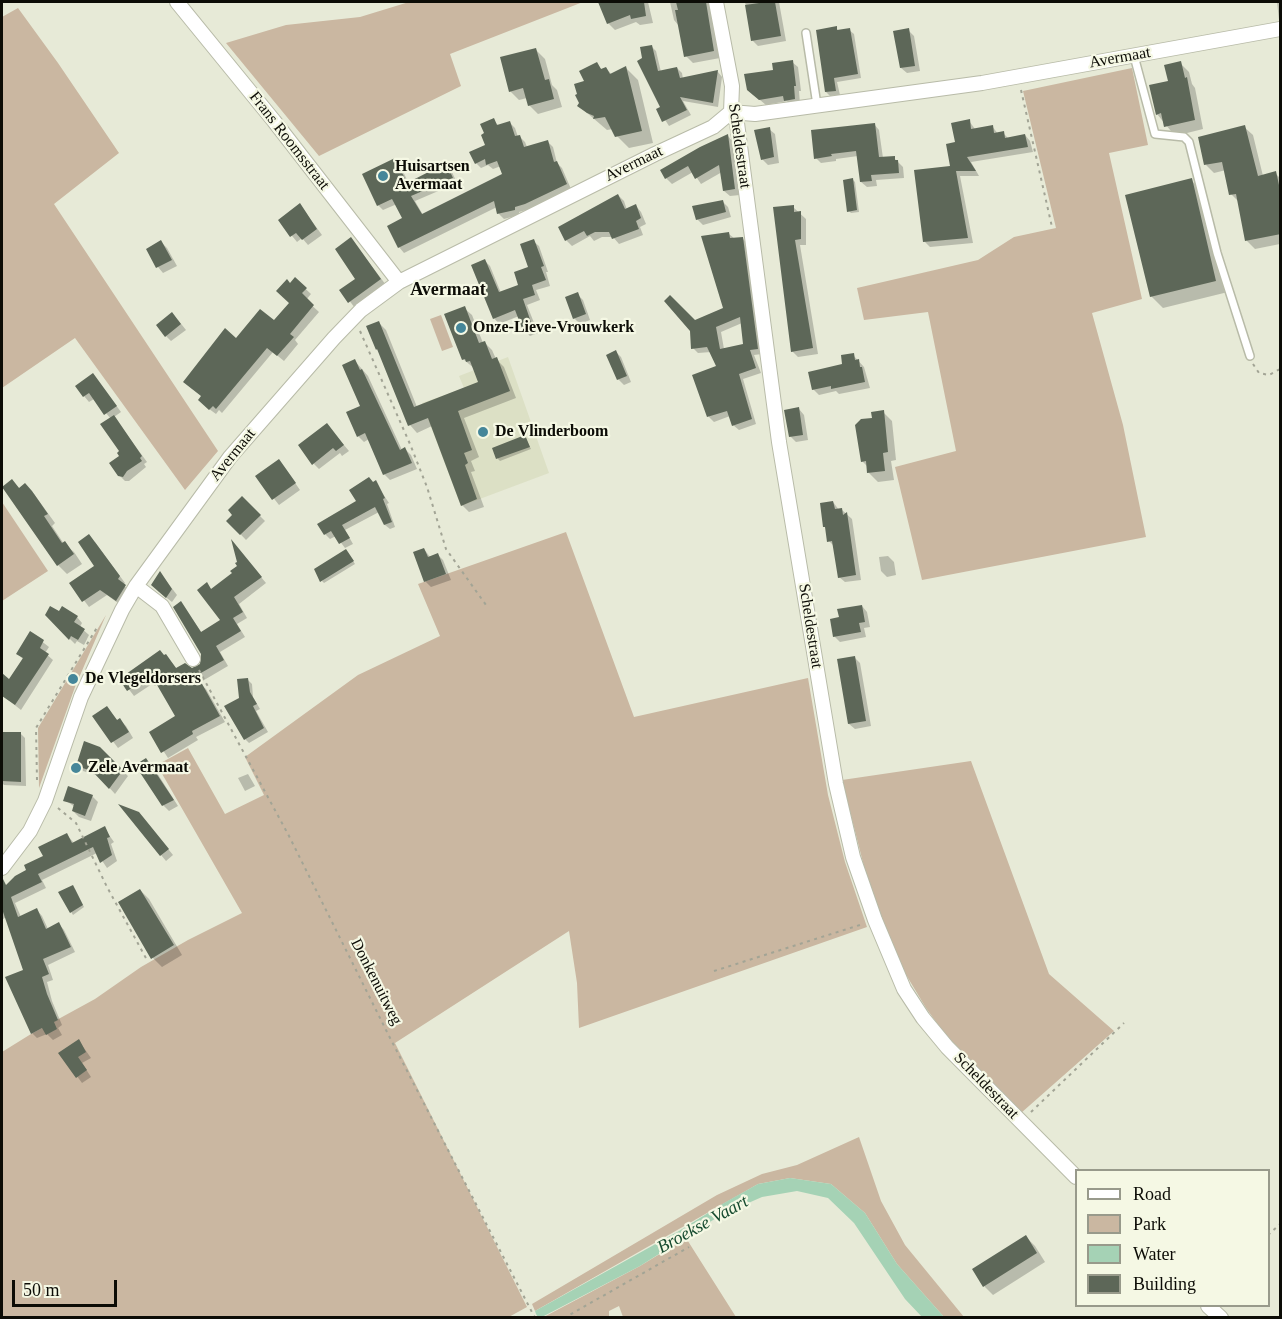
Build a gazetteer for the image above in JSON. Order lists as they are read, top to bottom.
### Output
{
  "streets": {
    "street": ["Avermaat", "Frans Roomsstraat", "Scheldestraat"],
    "path": ["Donkenuitweg"]
  },
  "crossings": [
    ["Avermaat", "Frans Roomsstraat"],
    ["Avermaat", "Scheldestraat"]
  ],
  "districts": ["Avermaat"],
  "water": ["Broekse Vaart"],
  "places": [
    "Huisartsen Avermaat",
    "Onze-Lieve-Vrouwkerk",
    "De Vlinderboom",
    "De Vlegeldorsers",
    "Zele Avermaat"
  ],
  "legend": [
    "Road",
    "Park",
    "Water",
    "Building"
  ],
  "scale_bar": "50 m"
}
